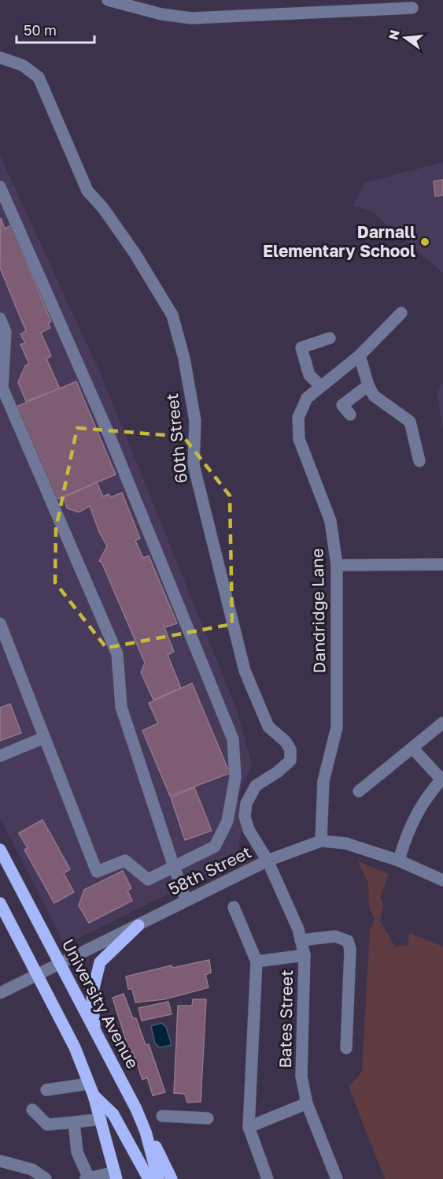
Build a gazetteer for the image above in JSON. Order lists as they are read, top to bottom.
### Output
{
  "streets": {
    "main road": ["University Avenue"],
    "street": [
      "60th Street",
      "Dandridge Lane",
      "58th Street",
      "Bates Street"
    ]
  },
  "crossings": [
    ["60th Street", "58th Street"],
    ["60th Street", "Bates Street"],
    ["Dandridge Lane", "58th Street"],
    ["58th Street", "University Avenue"],
    ["58th Street", "Bates Street"]
  ],
  "places": ["Darnall Elementary School"],
  "scale_bar": "50 m",
  "north": "left"
}
